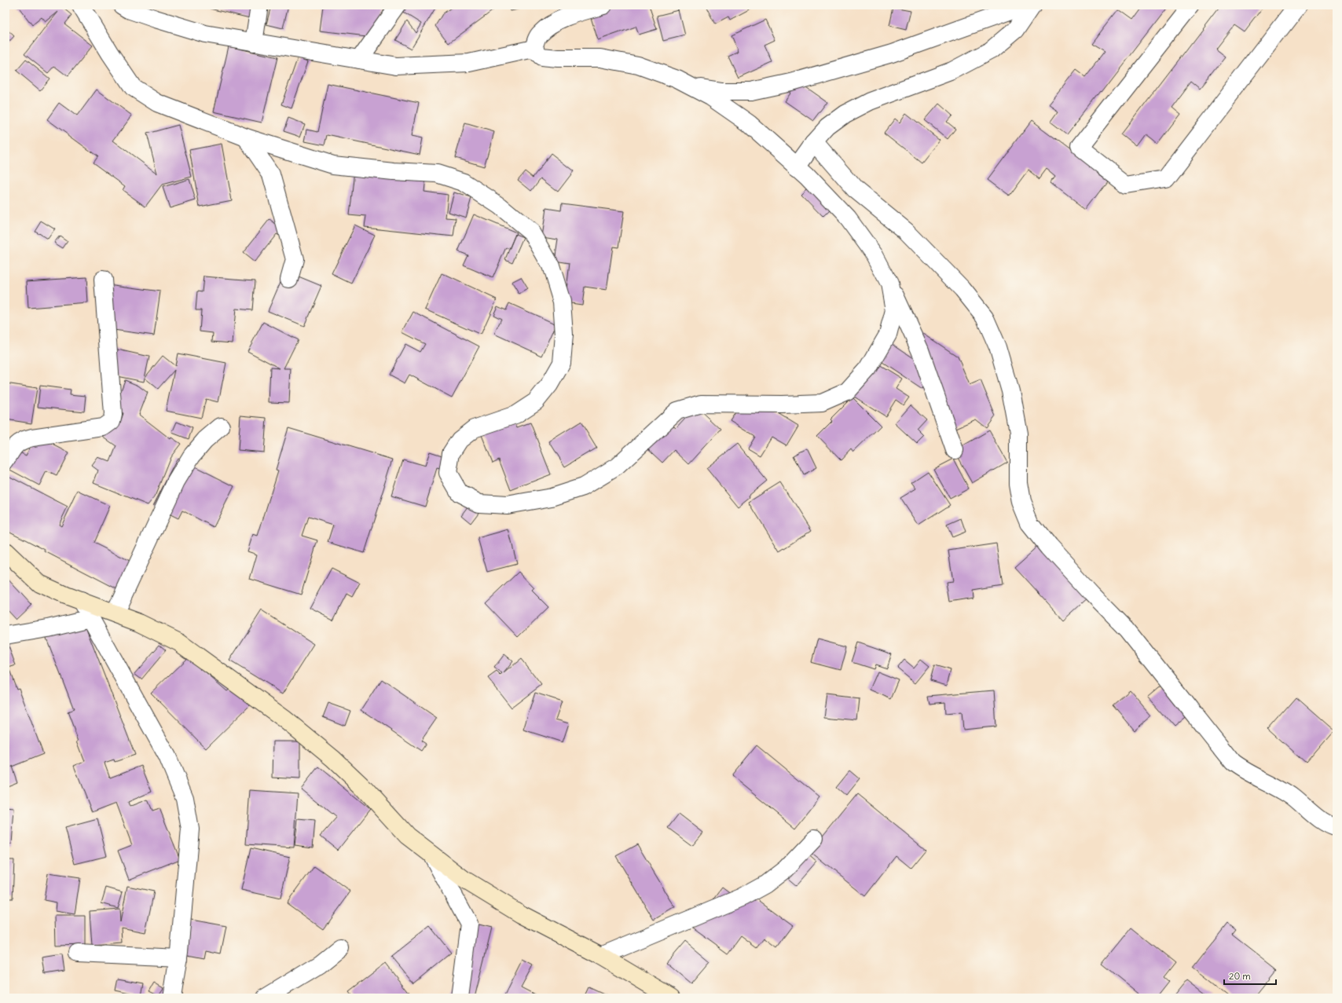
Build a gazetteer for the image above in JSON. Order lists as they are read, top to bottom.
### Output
{
  "scale_bar": "20 m"
}
